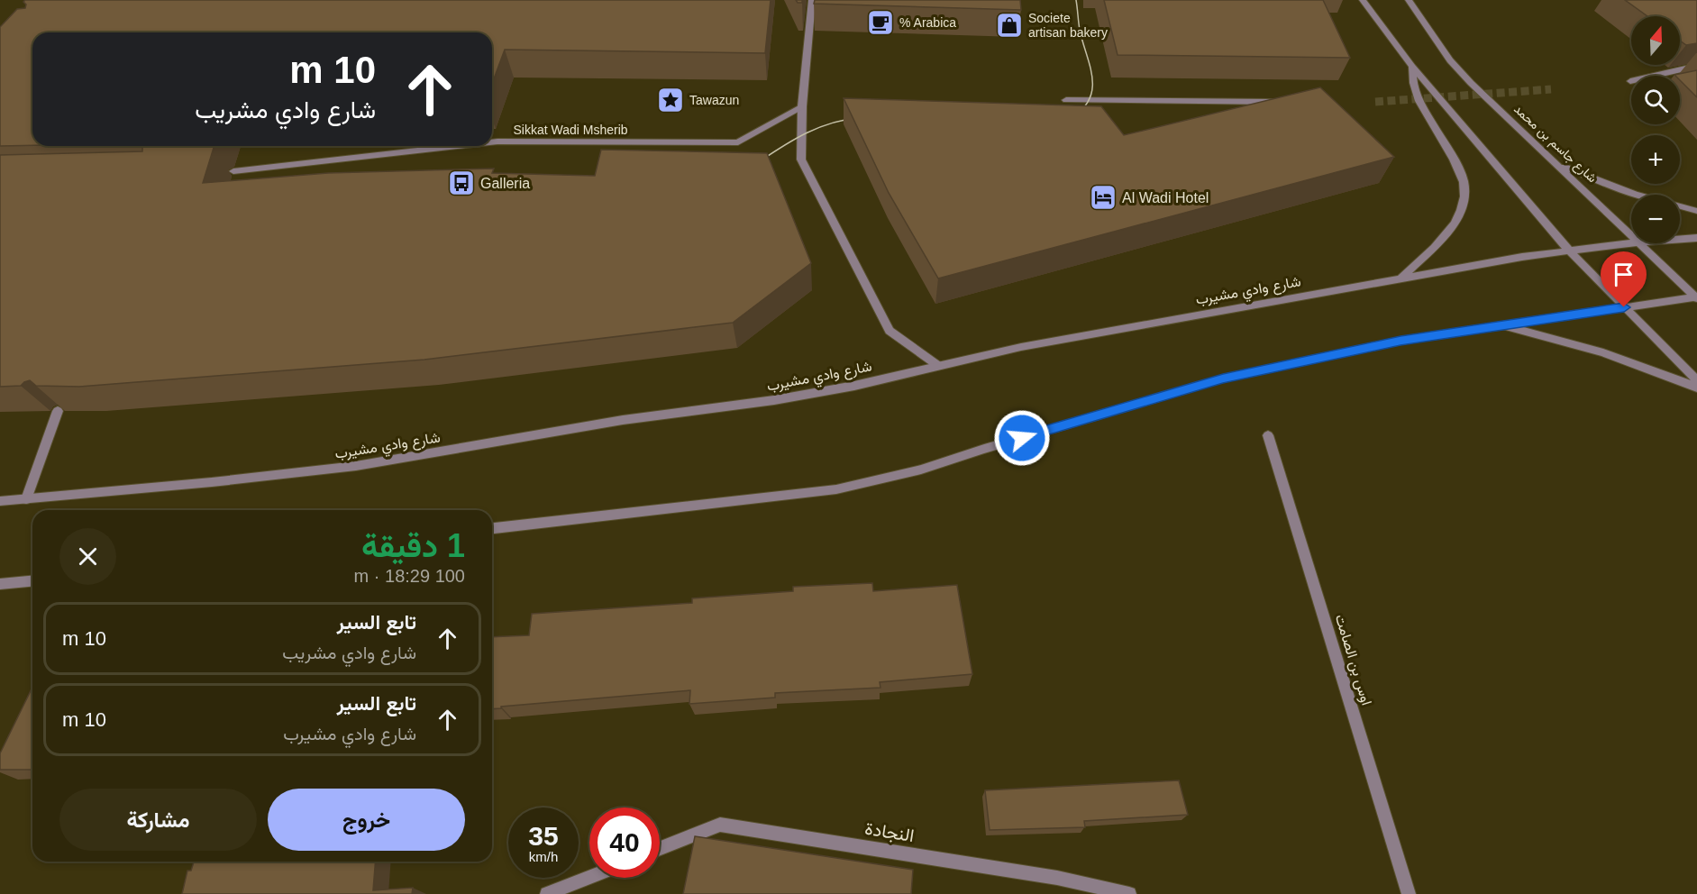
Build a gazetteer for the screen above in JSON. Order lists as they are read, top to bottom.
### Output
{
  "streets": {
    "street": [
      "Sikkat Wadi Msherib",
      "شارع جاسم بن محمد",
      "شارع وادي مشيرب",
      "اوس بن الصامت",
      "النجادة"
    ]
  },
  "places": {
    "cafe": ["% Arabica"],
    "shop": ["Societe artisan bakery"],
    "place": ["Tawazun"],
    "bus stop": ["Galleria"],
    "hotel": ["Al Wadi Hotel"]
  },
  "north": "top",
  "page": {
    "map_buttons": ["+", "−"],
    "turn": ["10 m", "شارع وادي مشريب"],
    "heading": ["1 دقيقة", "100 m · 18:29"],
    "list": [
      {
        "name": "تابع السير",
        "note": "شارع وادي مشريب",
        "value": "10 m"
      },
      {
        "name": "تابع السير",
        "note": "شارع وادي مشيرب",
        "value": "10 m"
      }
    ],
    "buttons": ["خروج", "مشاركة"],
    "speed": "35 km/h",
    "limit": "40"
  }
}
